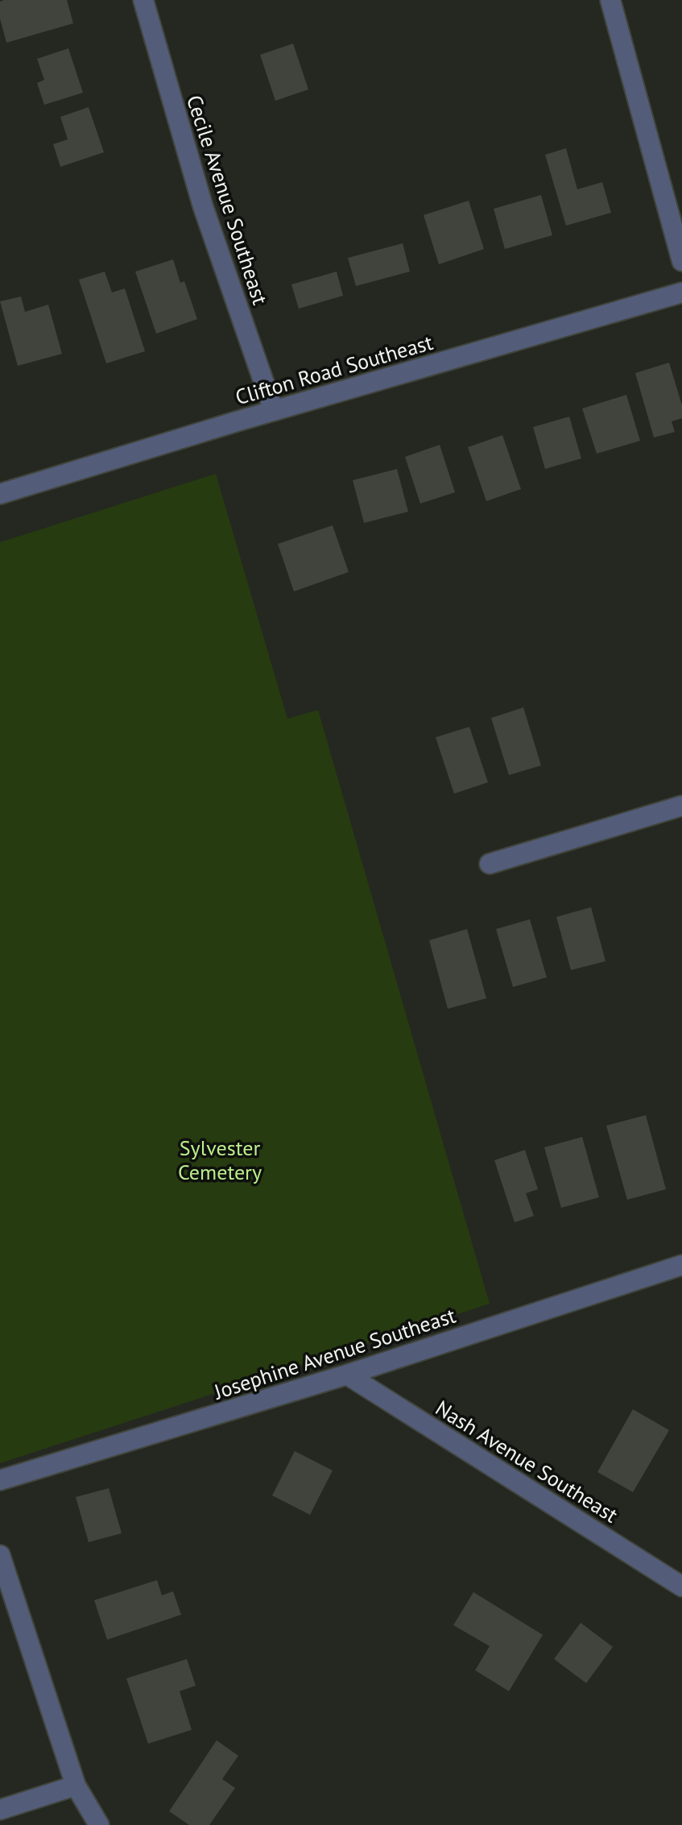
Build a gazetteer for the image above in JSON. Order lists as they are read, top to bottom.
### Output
{
  "streets": {
    "street": [
      "Cecile Avenue Southeast",
      "Clifton Road Southeast",
      "Josephine Avenue Southeast",
      "Nash Avenue Southeast"
    ]
  },
  "crossings": [
    ["Cecile Avenue Southeast", "Clifton Road Southeast"],
    ["Josephine Avenue Southeast", "Nash Avenue Southeast"]
  ],
  "parks": ["Sylvester Cemetery"]
}
